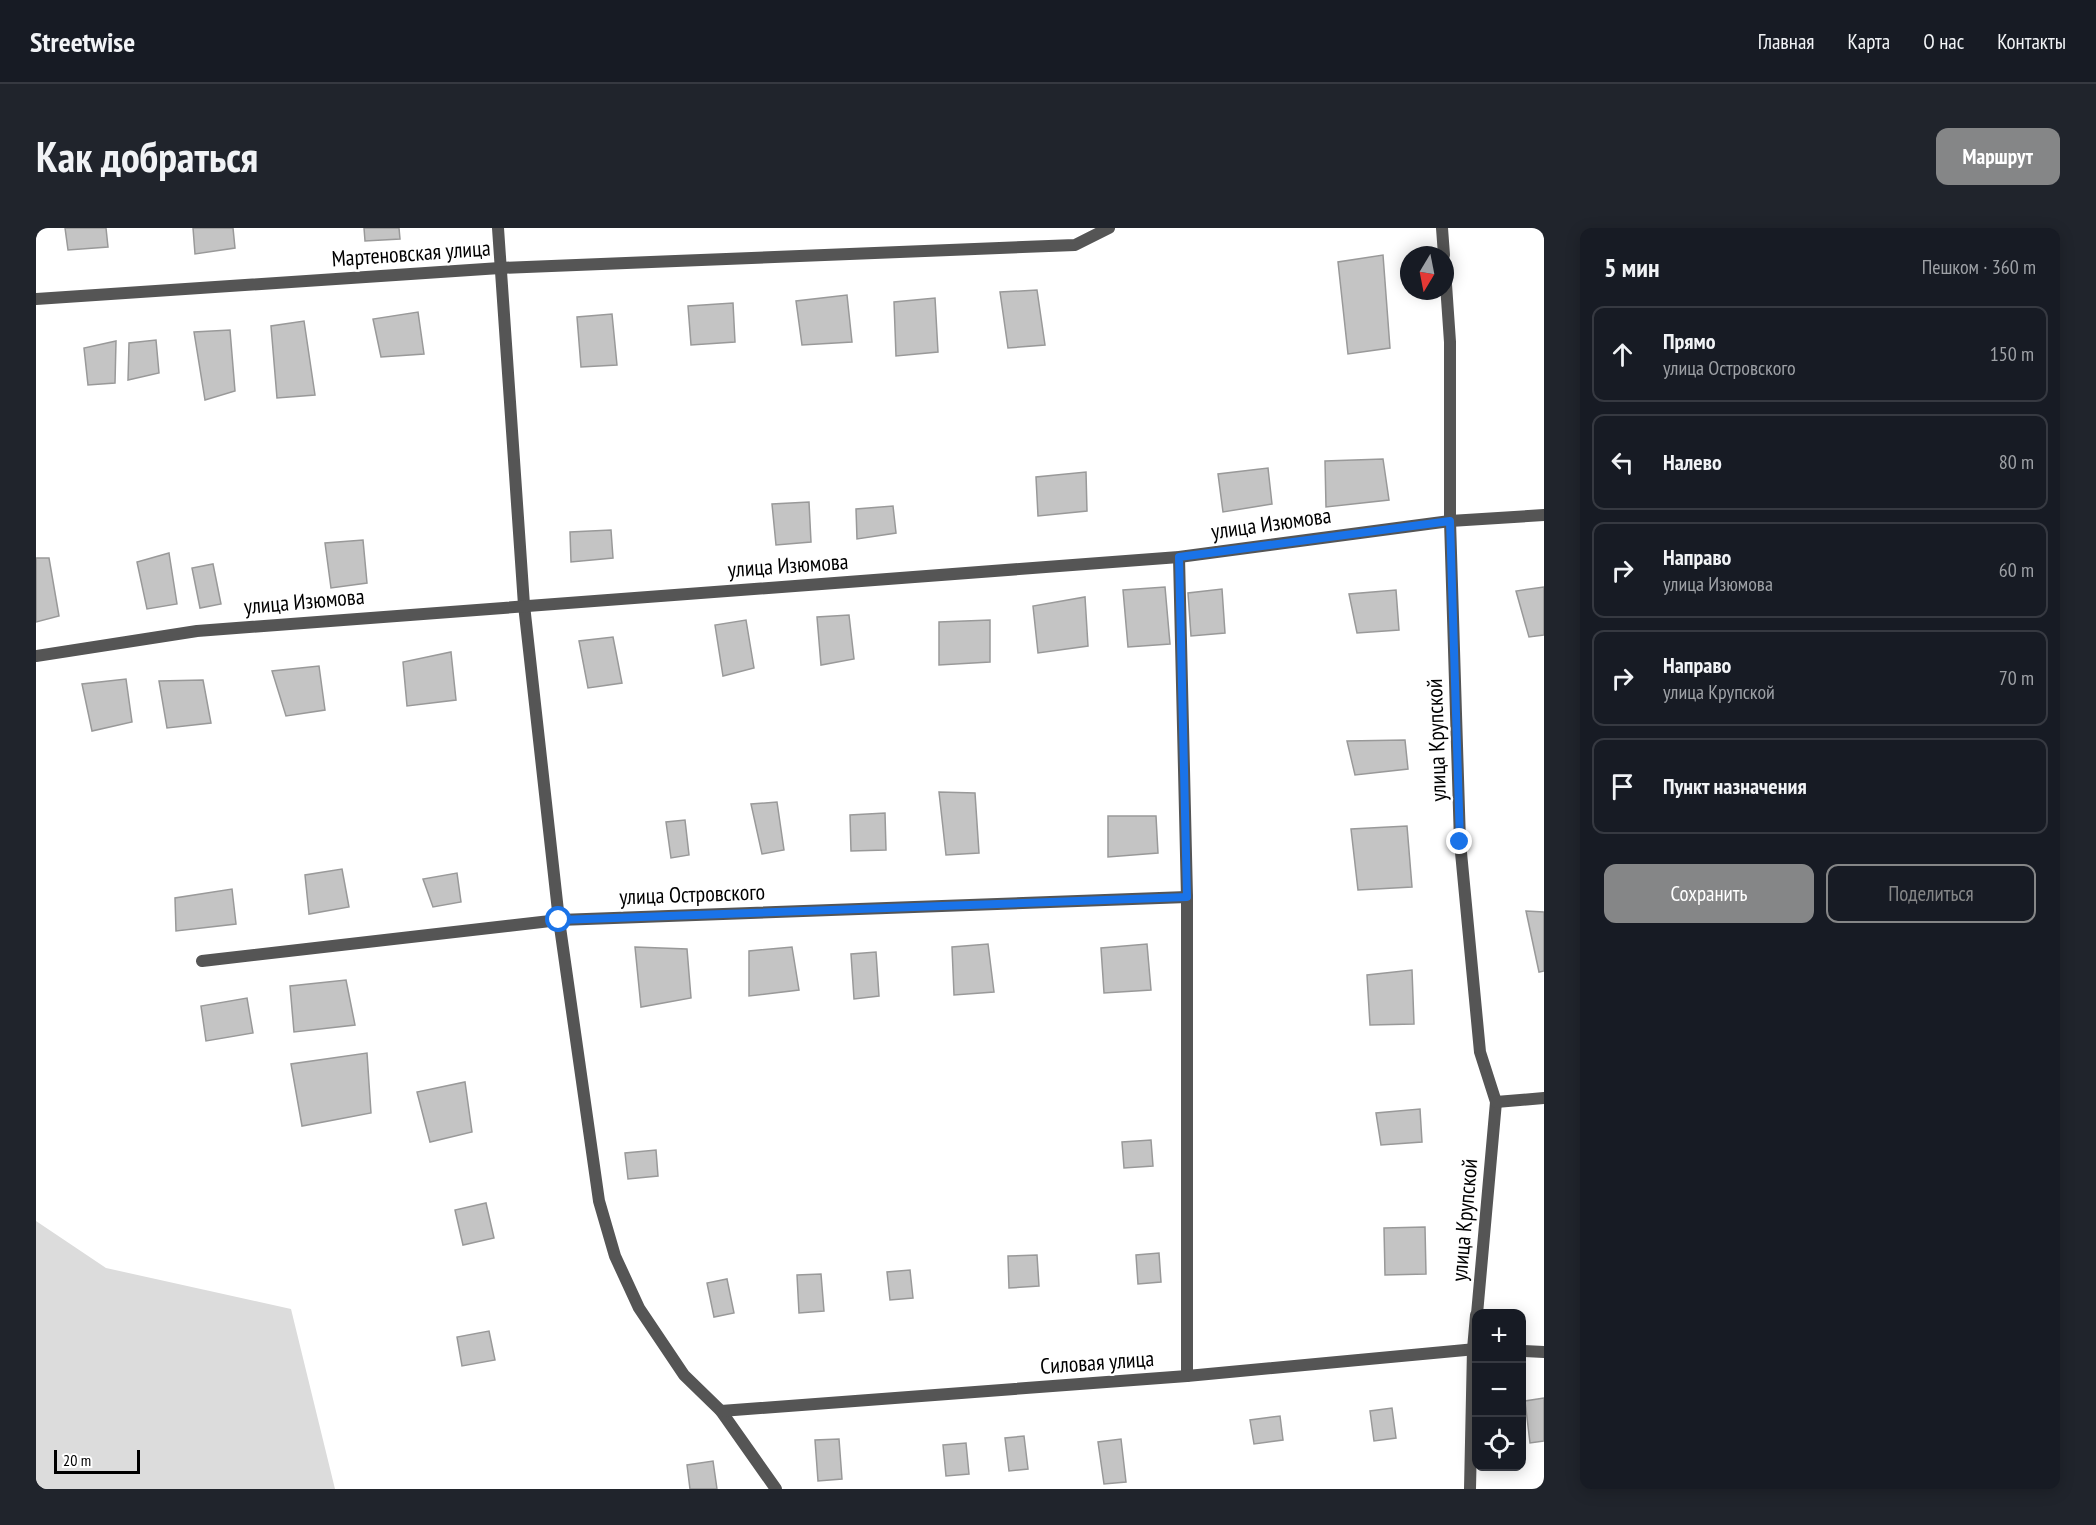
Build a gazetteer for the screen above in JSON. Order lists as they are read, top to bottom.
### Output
{
  "streets": {
    "street": [
      "Мартеновская улица",
      "улица Изюмова",
      "улица Крупской",
      "улица Островского",
      "Силовая улица"
    ]
  },
  "crossings": [
    ["улица Изюмова", "улица Крупской"]
  ],
  "scale_bar": "20 m",
  "north": "bottom",
  "page": {
    "header": "Streetwise",
    "nav": [
      "Главная",
      "Карта",
      "О нас",
      "Контакты"
    ],
    "buttons": [
      "Маршрут",
      ["Сохранить", "Поделиться"]
    ],
    "title": "Как добраться",
    "heading": ["5 мин", "Пешком · 360 m"],
    "list": [
      ["Прямо", "улица Островского", "150 m"],
      ["Налево", "80 m"],
      ["Направо", "улица Изюмова", "60 m"],
      ["Направо", "улица Крупской", "70 m"],
      "Пункт назначения"
    ],
    "map_buttons": ["+", "−"],
    "scale": "20 m"
  }
}
